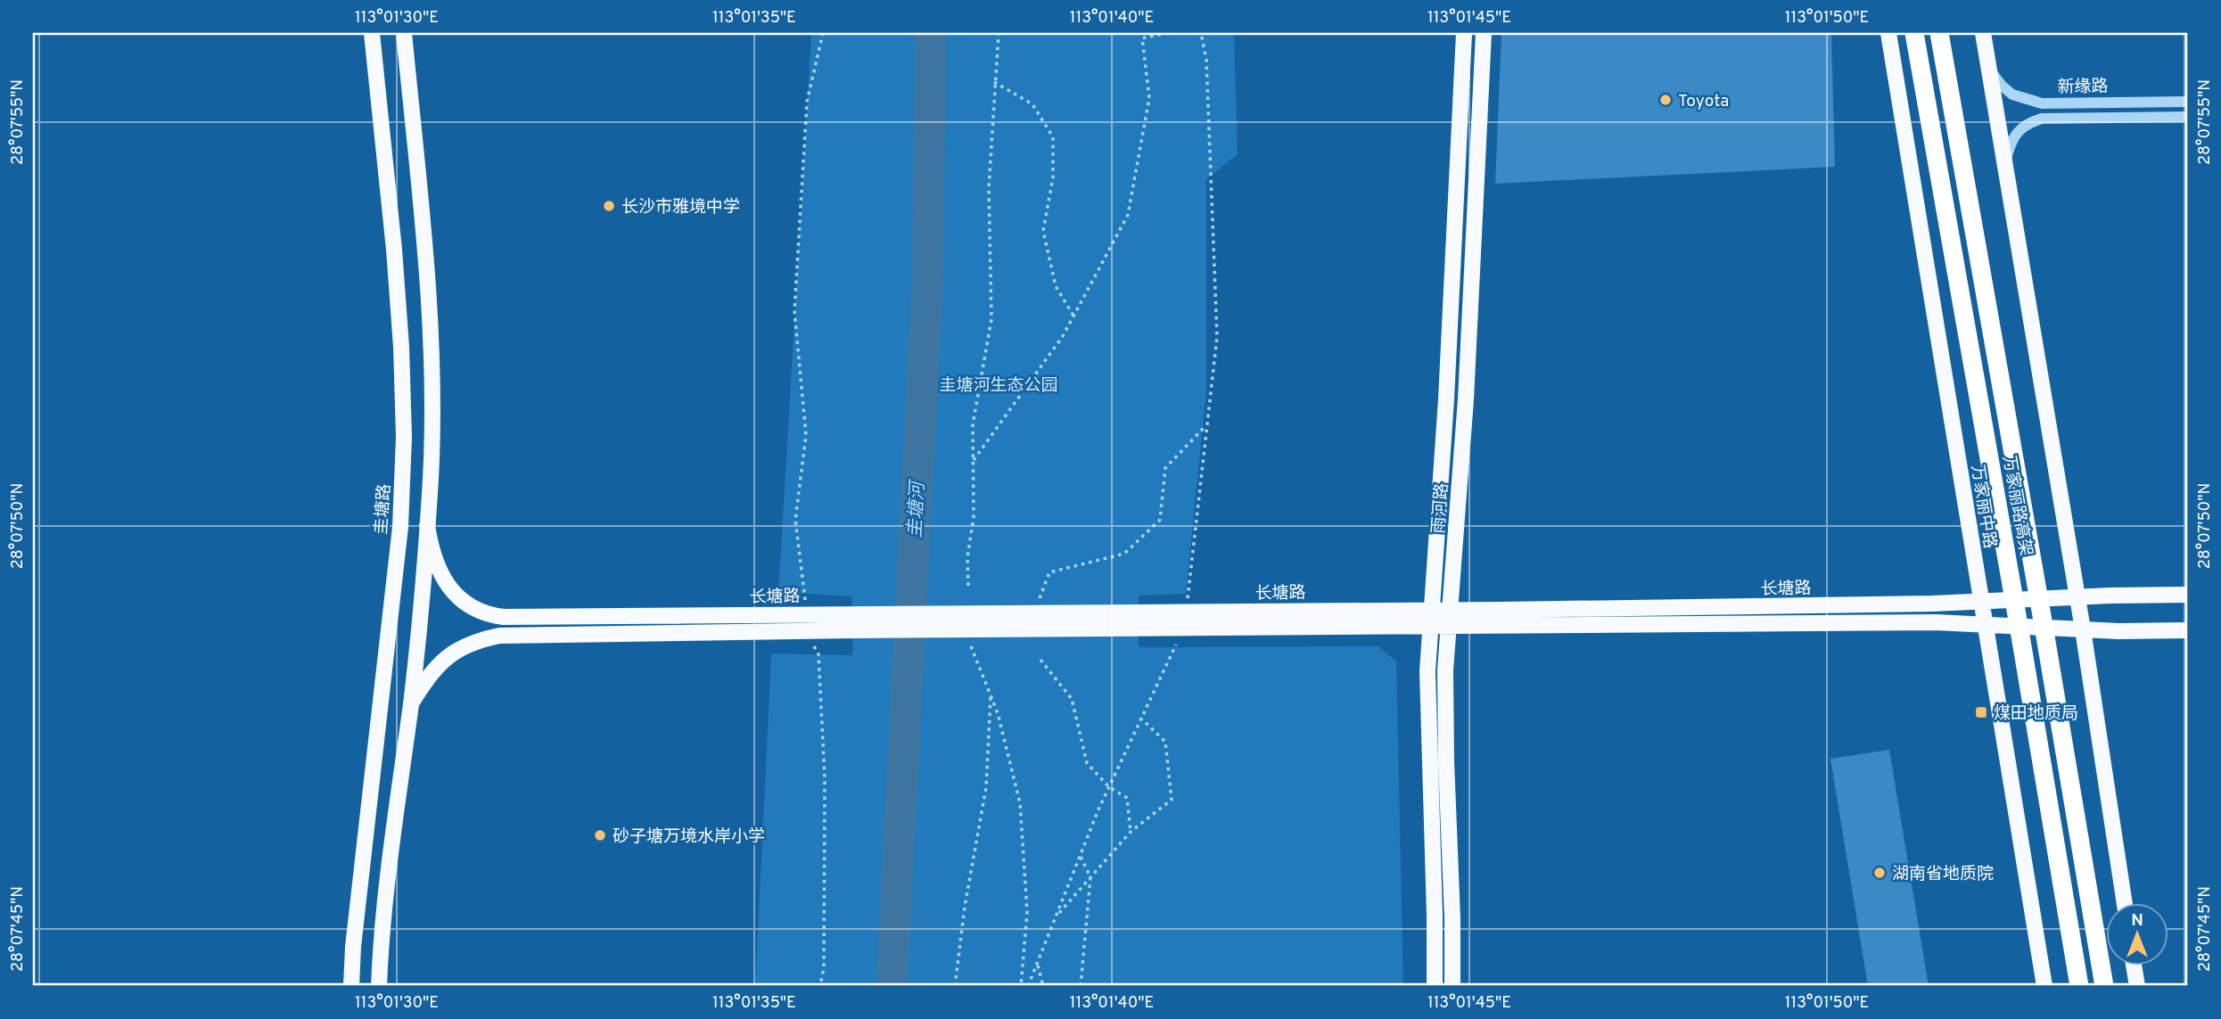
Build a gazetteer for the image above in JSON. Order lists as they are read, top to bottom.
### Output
{
  "streets": {
    "highway": ["万家丽路高架"],
    "main road": [
      "万家丽中路",
      "雨河路",
      "圭塘路",
      "长塘路"
    ],
    "street": ["新缘路"]
  },
  "crossings": [
    ["万家丽中路", "长塘路"],
    ["雨河路", "长塘路"]
  ],
  "water": ["圭塘河"],
  "parks": ["圭塘河生态公园"],
  "places": {
    "other": [
      "Toyota",
      "长沙市雅境中学",
      "砂子塘万境水岸小学",
      "湖南省地质院"
    ],
    "transit": ["煤田地质局"]
  },
  "north": "top",
  "coordinates": [
    "113°01'30\"E",
    "113°01'35\"E",
    "113°01'40\"E",
    "113°01'45\"E",
    "113°01'50\"E",
    "28°07'55\"N",
    "28°07'50\"N",
    "28°07'45\"N"
  ]
}
